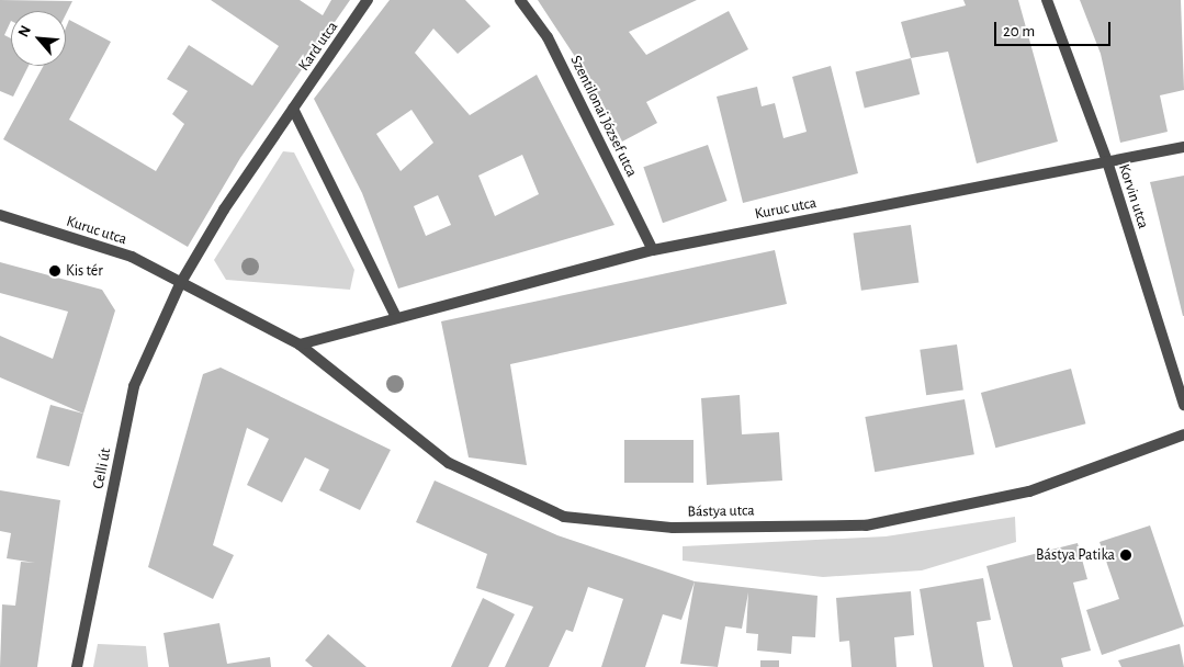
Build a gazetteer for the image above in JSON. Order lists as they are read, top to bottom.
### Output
{
  "streets": {
    "street": [
      "Kard utca",
      "Szentilonai József utca",
      "Korvin utca",
      "Kuruc utca",
      "Celli út",
      "Bástya utca"
    ]
  },
  "crossings": [
    ["Szentilonai József utca", "Kuruc utca"],
    ["Korvin utca", "Kuruc utca"],
    ["Kuruc utca", "Celli út"]
  ],
  "places": ["Kis tér", "Bástya Patika"],
  "scale_bar": "20 m",
  "north": "top left"
}
